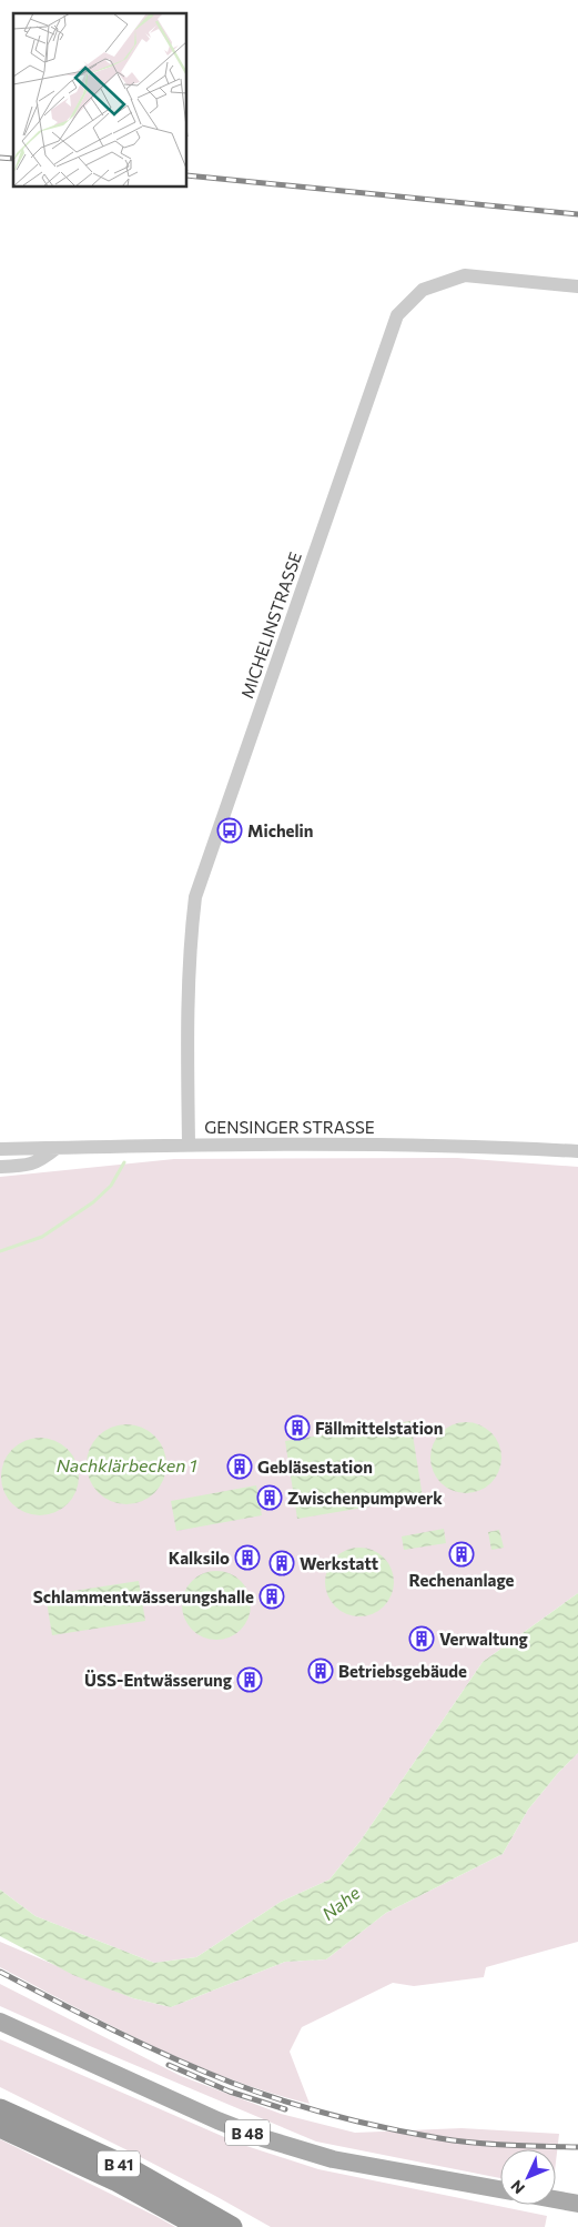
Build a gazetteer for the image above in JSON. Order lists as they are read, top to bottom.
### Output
{
  "streets": {
    "highway": ["B 41"],
    "main road": ["B 48"],
    "street": ["MICHELINSTRASSE", "GENSINGER STRASSE"]
  },
  "crossings": [
    ["MICHELINSTRASSE", "GENSINGER STRASSE"]
  ],
  "water": ["Nachklärbecken 1", "Nahe"],
  "places": {
    "bus stop": ["Michelin"],
    "building": [
      "Fällmittelstation",
      "Gebläsestation",
      "Zwischenpumpwerk",
      "Rechenanlage",
      "Kalksilo",
      "Werkstatt",
      "Schlammentwässerungshalle",
      "Verwaltung",
      "Betriebsgebäude",
      "ÜSS-Entwässerung"
    ]
  },
  "north": "bottom left"
}
